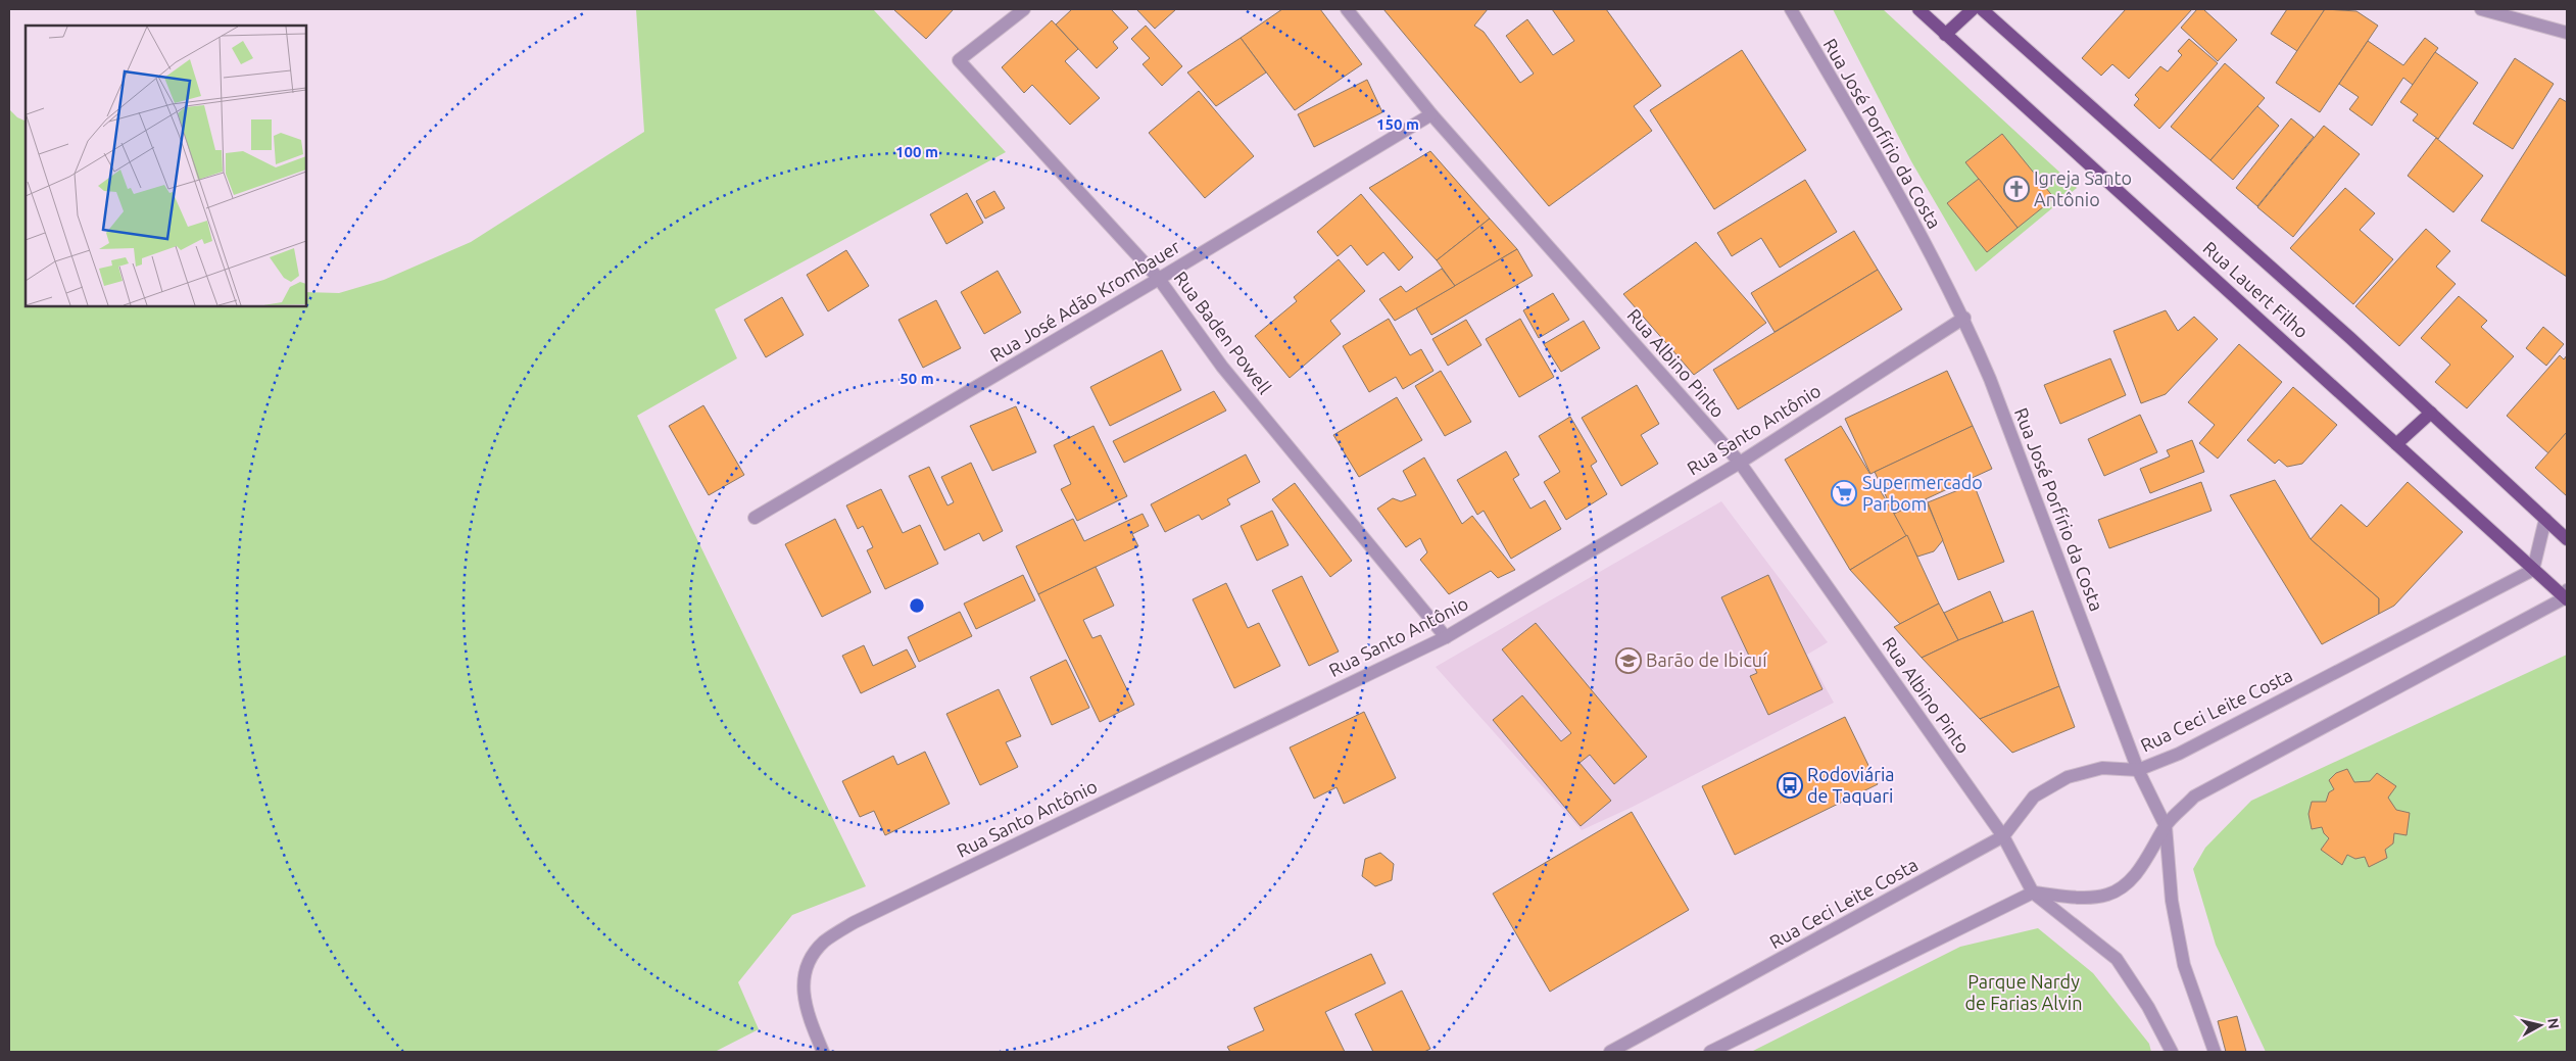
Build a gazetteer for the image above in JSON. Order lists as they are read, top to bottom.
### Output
{
  "streets": {
    "main road": ["Rua Lauert Filho"],
    "street": [
      "Rua José Porfírio da Costa",
      "Rua José Adão Krombauer",
      "Rua Baden Powell",
      "Rua Albino Pinto",
      "Rua Santo Antônio",
      "Rua Ceci Leite Costa"
    ]
  },
  "crossings": [
    ["Rua José Porfírio da Costa", "Rua Albino Pinto"],
    ["Rua José Porfírio da Costa", "Rua Santo Antônio"],
    ["Rua José Porfírio da Costa", "Rua Ceci Leite Costa"],
    ["Rua Lauert Filho", "Rua Ceci Leite Costa"],
    ["Rua José Adão Krombauer", "Rua Baden Powell"],
    ["Rua José Adão Krombauer", "Rua Albino Pinto"],
    ["Rua Baden Powell", "Rua Santo Antônio"],
    ["Rua Albino Pinto", "Rua Santo Antônio"],
    ["Rua Albino Pinto", "Rua Ceci Leite Costa"]
  ],
  "parks": ["Parque Nardy de Farias Alvin"],
  "places": {
    "church": ["Igreja Santo Antônio"],
    "supermarket": ["Supermercado Parbom"],
    "school or university": ["Barão de Ibicuí"],
    "bus stop": ["Rodoviária de Taquari"]
  },
  "north": "right",
  "rings": ["150 m", "100 m", "50 m"]
}
